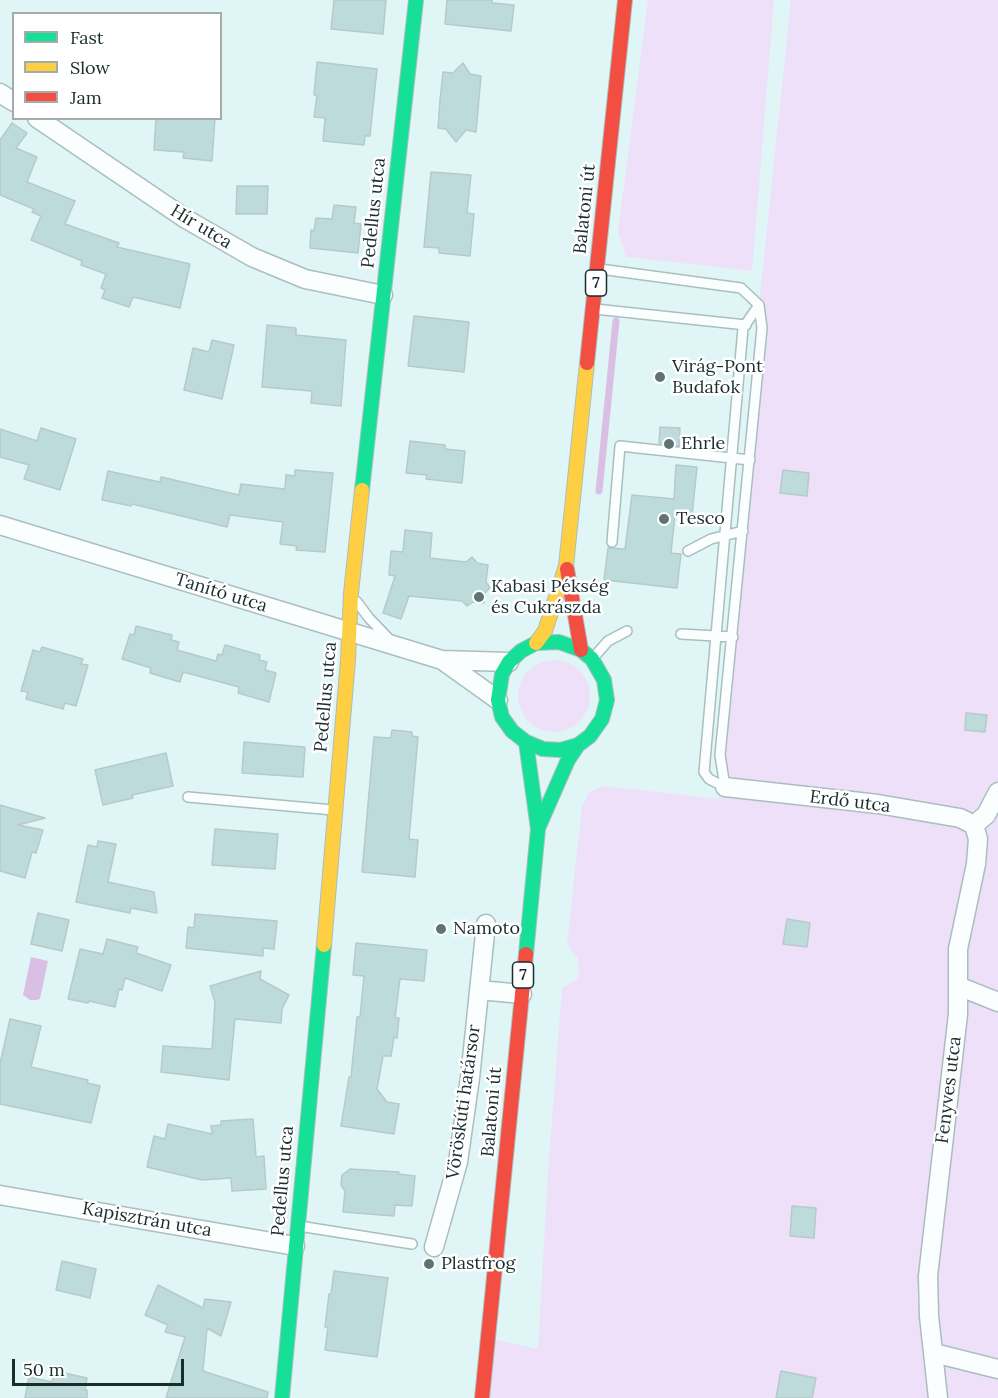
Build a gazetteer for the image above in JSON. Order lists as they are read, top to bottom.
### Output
{
  "streets": {
    "main road": ["Balatoni út", "Pedellus utca", "7"],
    "street": [
      "Hír utca",
      "Tanító utca",
      "Erdő utca",
      "Fenyves utca",
      "Vöröskúti határsor",
      "Kapisztrán utca"
    ]
  },
  "crossings": [
    ["Balatoni út", "Tanító utca"],
    ["Pedellus utca", "Hír utca"],
    ["Pedellus utca", "Tanító utca"],
    ["Pedellus utca", "Kapisztrán utca"],
    ["Erdő utca", "Fenyves utca"]
  ],
  "places": [
    "Virág-Pont Budafok",
    "Ehrle",
    "Tesco",
    "Kabasi Pékség és Cukrászda",
    "Namoto",
    "Plastfrog"
  ],
  "legend": ["Fast", "Slow", "Jam"],
  "scale_bar": "50 m"
}
